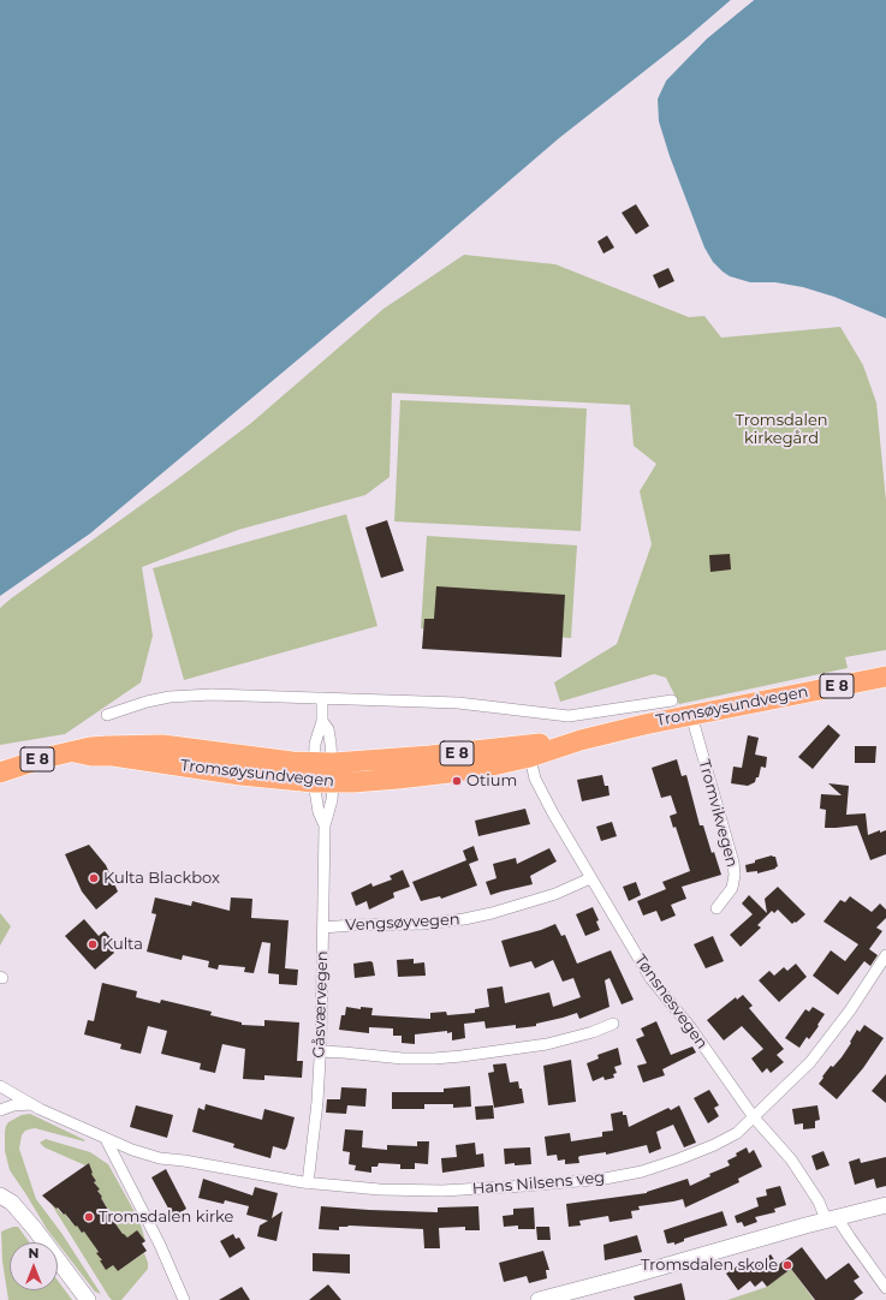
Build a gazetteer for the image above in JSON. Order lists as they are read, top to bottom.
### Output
{
  "streets": {
    "highway": ["E 8", "Tromsøysundvegen"],
    "street": [
      "Tromvikvegen",
      "Vengsøyvegen",
      "Tønsnesvegen",
      "Gåsværvegen",
      "Hans Nilsens veg"
    ]
  },
  "crossings": [
    ["Tromsøysundvegen", "Tromvikvegen"],
    ["Tromsøysundvegen", "Tønsnesvegen"],
    ["Tromsøysundvegen", "Gåsværvegen"],
    ["Vengsøyvegen", "Tønsnesvegen"],
    ["Vengsøyvegen", "Gåsværvegen"],
    ["Tønsnesvegen", "Hans Nilsens veg"],
    ["Gåsværvegen", "Hans Nilsens veg"]
  ],
  "parks": ["Tromsdalen kirkegård"],
  "places": [
    "Otium",
    "Kulta Blackbox",
    "Kulta",
    "Tromsdalen kirke",
    "Tromsdalen skole"
  ],
  "north": "top"
}
